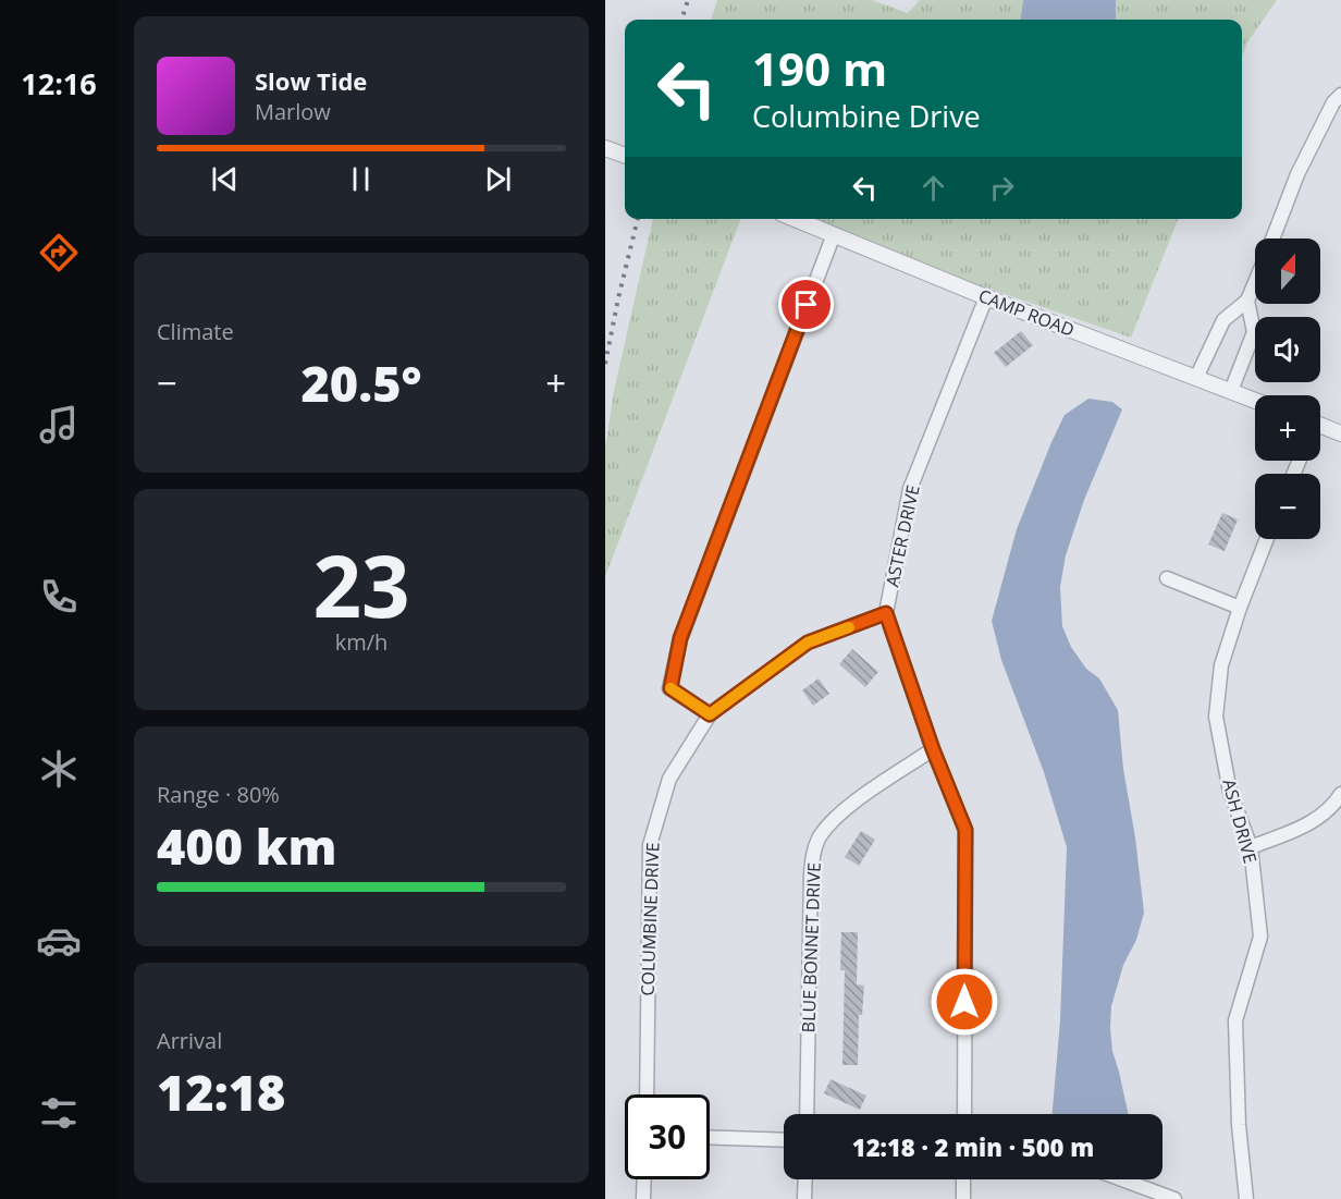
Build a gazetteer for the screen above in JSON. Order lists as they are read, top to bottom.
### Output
{
  "streets": {
    "street": [
      "CAMP ROAD",
      "ASTER DRIVE",
      "ASH DRIVE",
      "COLUMBINE DRIVE",
      "BLUE BONNET DRIVE"
    ]
  },
  "crossings": [
    ["CAMP ROAD", "ASTER DRIVE"],
    ["ASTER DRIVE", "COLUMBINE DRIVE"],
    ["ASTER DRIVE", "BLUE BONNET DRIVE"]
  ],
  "north": "top",
  "page": {
    "tabs": "12:16",
    "turn": ["190 m", "Columbine Drive"],
    "song": ["Slow Tide", "Marlow"],
    "map_buttons": ["+", "−"],
    "tile": [
      "Climate",
      ["23", "km/h"],
      ["Range · 80%", "400 km"],
      ["Arrival", "12:18"]
    ],
    "heat": ["−", "20.5°", "+"],
    "limit": "30",
    "trip": "12:18 · 2 min · 500 m"
  }
}
